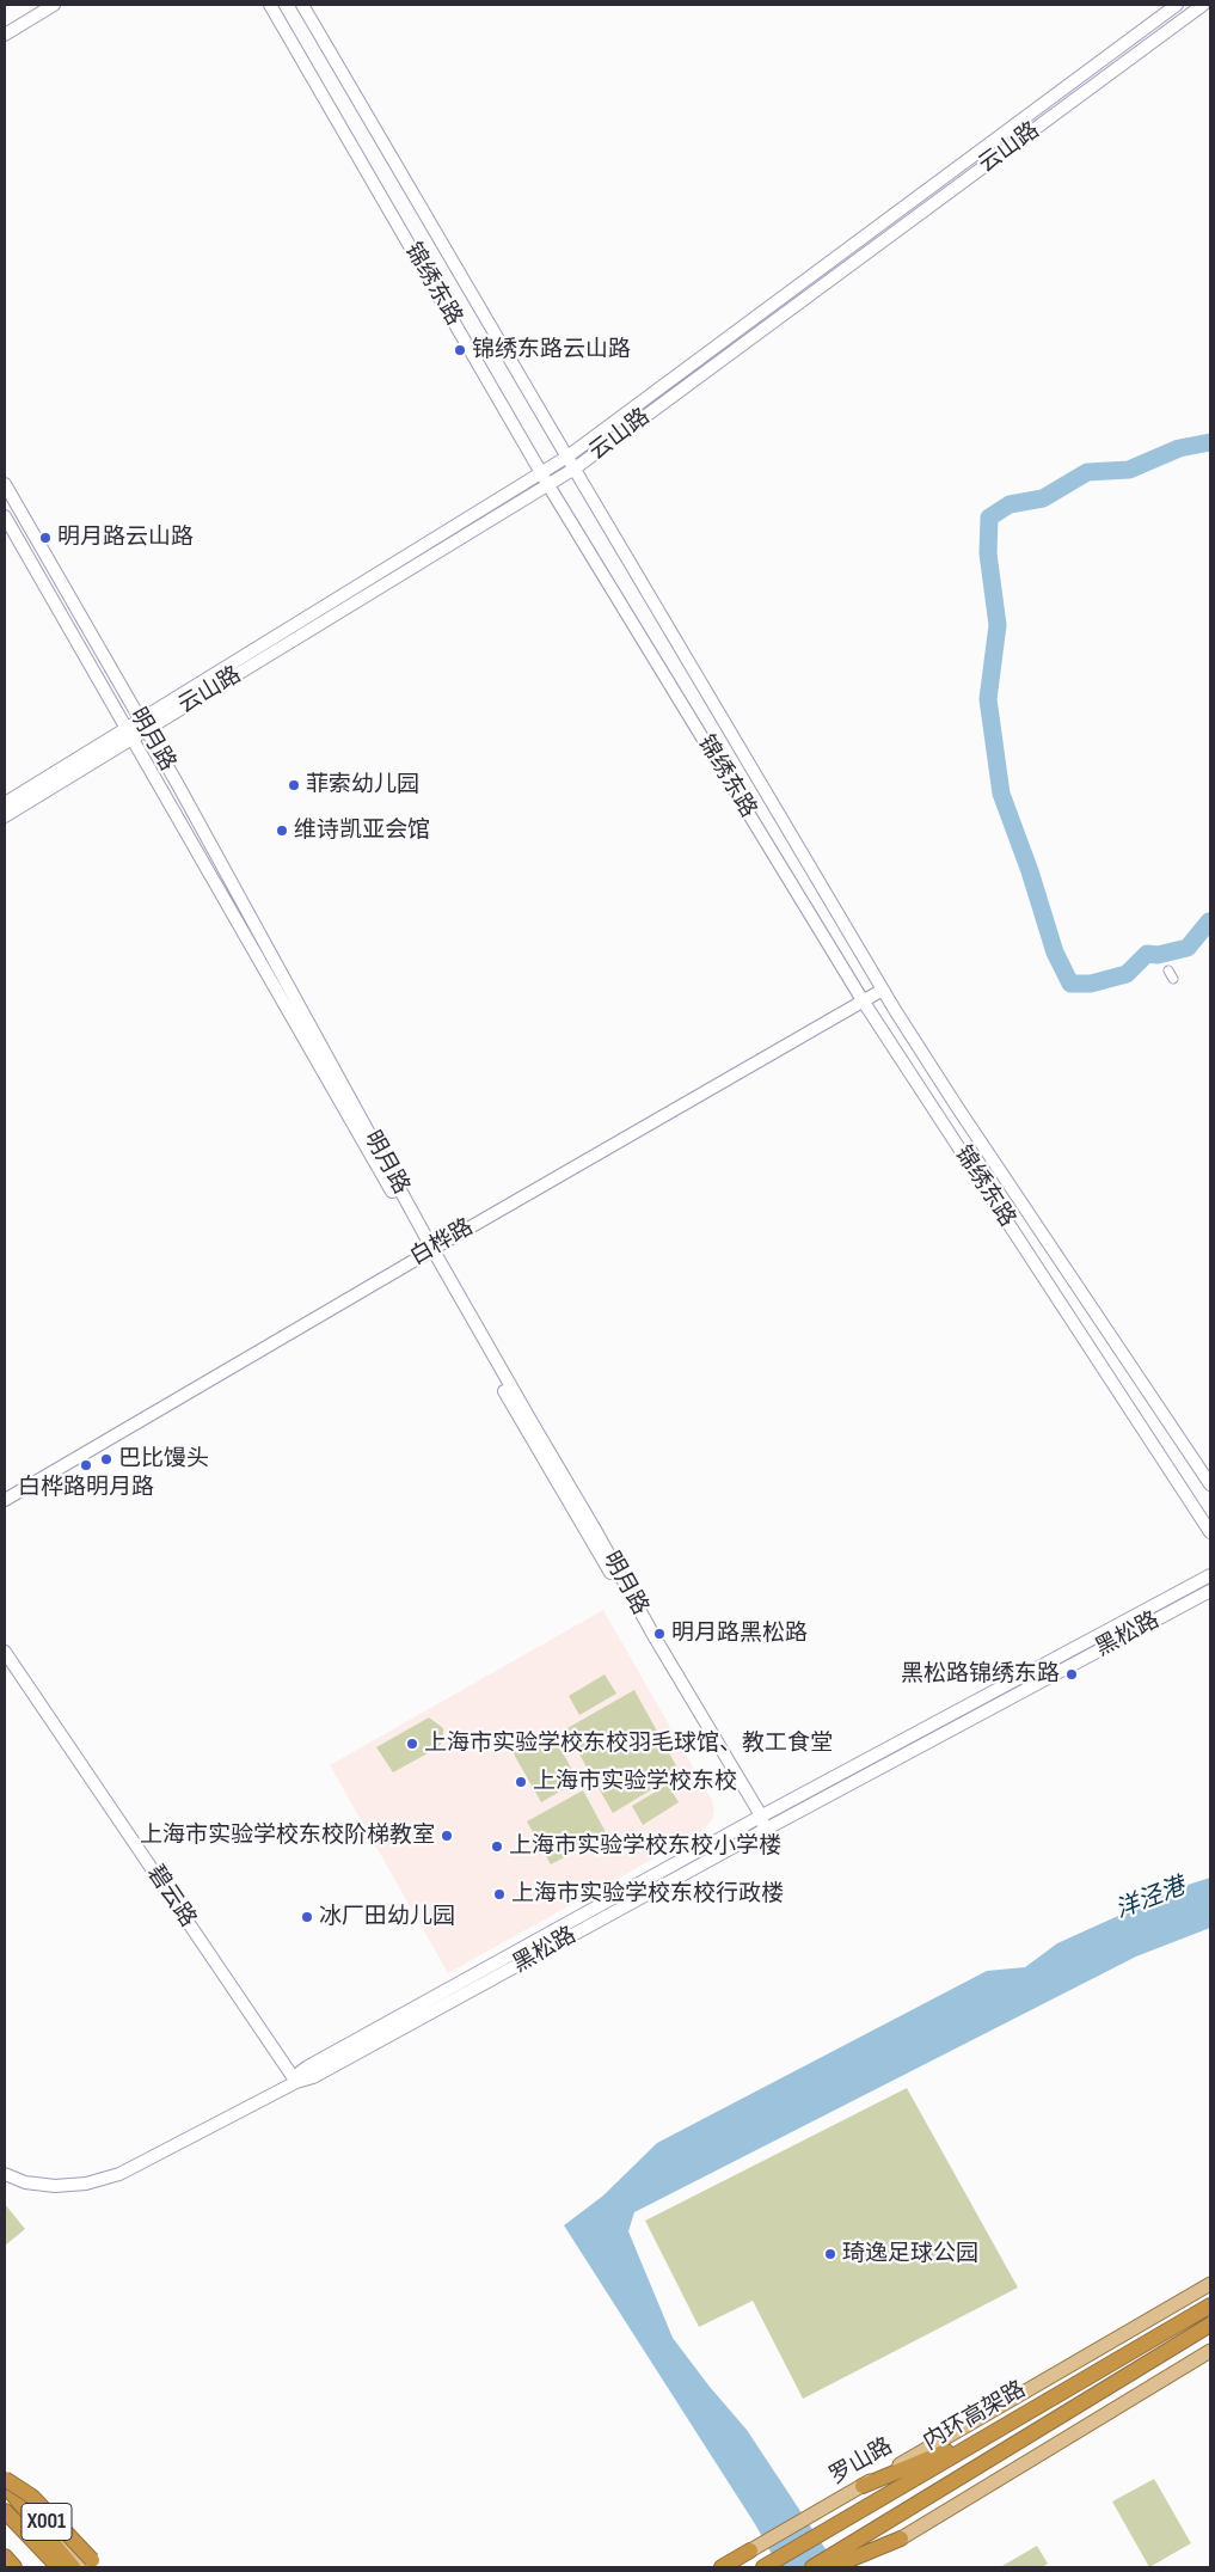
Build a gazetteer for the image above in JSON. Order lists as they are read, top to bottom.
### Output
{
  "streets": {
    "highway": ["内环高架路", "X001"],
    "main road": [
      "云山路",
      "锦绣东路",
      "明月路",
      "白桦路",
      "黑松路",
      "碧云路",
      "罗山路"
    ]
  },
  "crossings": [
    ["云山路", "锦绣东路"],
    ["云山路", "明月路"],
    ["锦绣东路", "白桦路"],
    ["明月路", "白桦路"],
    ["明月路", "黑松路"],
    ["黑松路", "碧云路"]
  ],
  "water": ["洋泾港"],
  "places": [
    "锦绣东路云山路",
    "明月路云山路",
    "菲索幼儿园",
    "维诗凯亚会馆",
    "巴比馒头",
    "白桦路明月路",
    "明月路黑松路",
    "黑松路锦绣东路",
    "上海市实验学校东校羽毛球馆、教工食堂",
    "上海市实验学校东校",
    "上海市实验学校东校阶梯教室",
    "上海市实验学校东校小学楼",
    "上海市实验学校东校行政楼",
    "冰厂田幼儿园",
    "琦逸足球公园"
  ]
}
